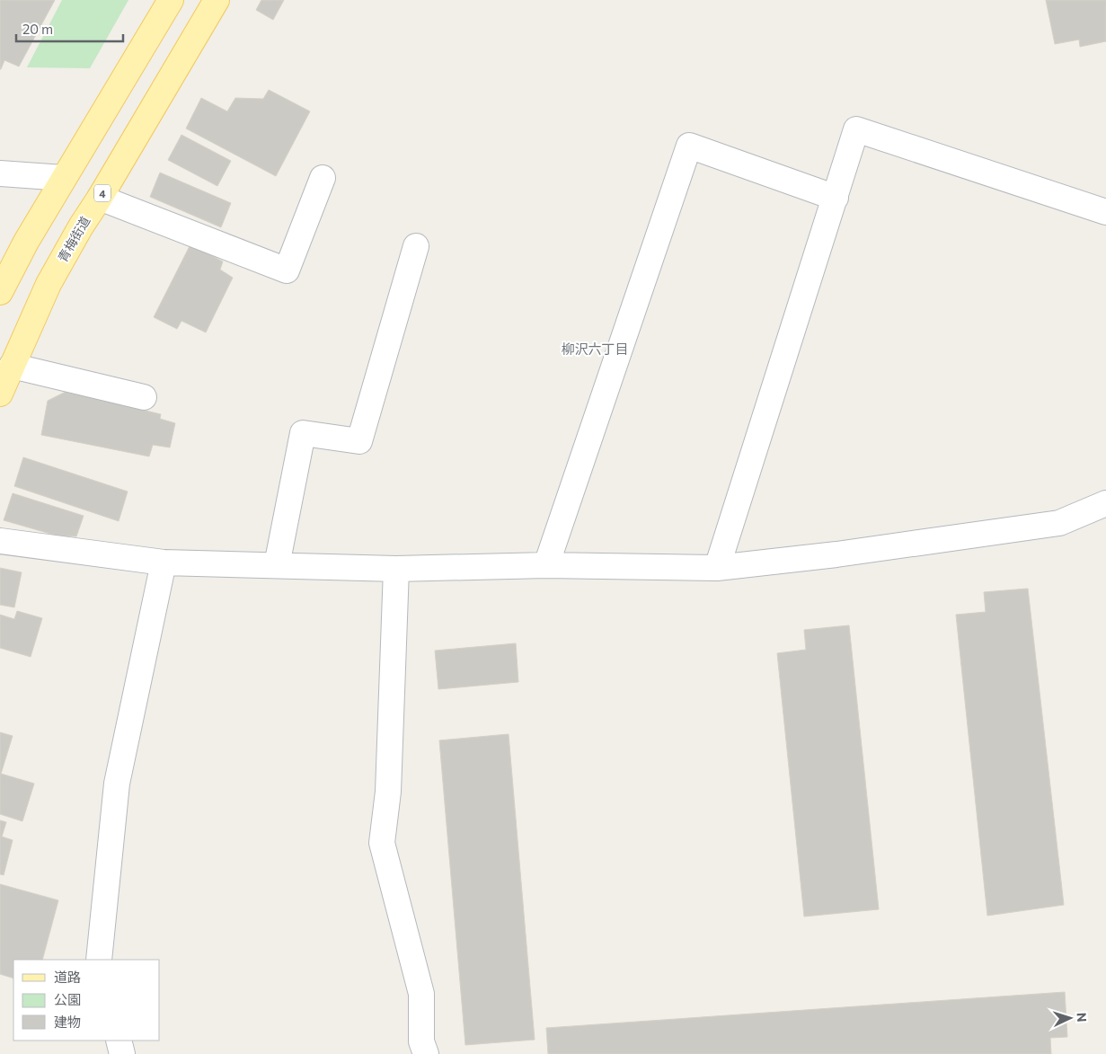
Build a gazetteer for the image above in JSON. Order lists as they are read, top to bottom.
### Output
{
  "streets": {
    "main road": ["4", "青梅街道"]
  },
  "districts": ["柳沢六丁目"],
  "legend": ["道路", "公園", "建物"],
  "scale_bar": "20 m",
  "north": "right"
}
